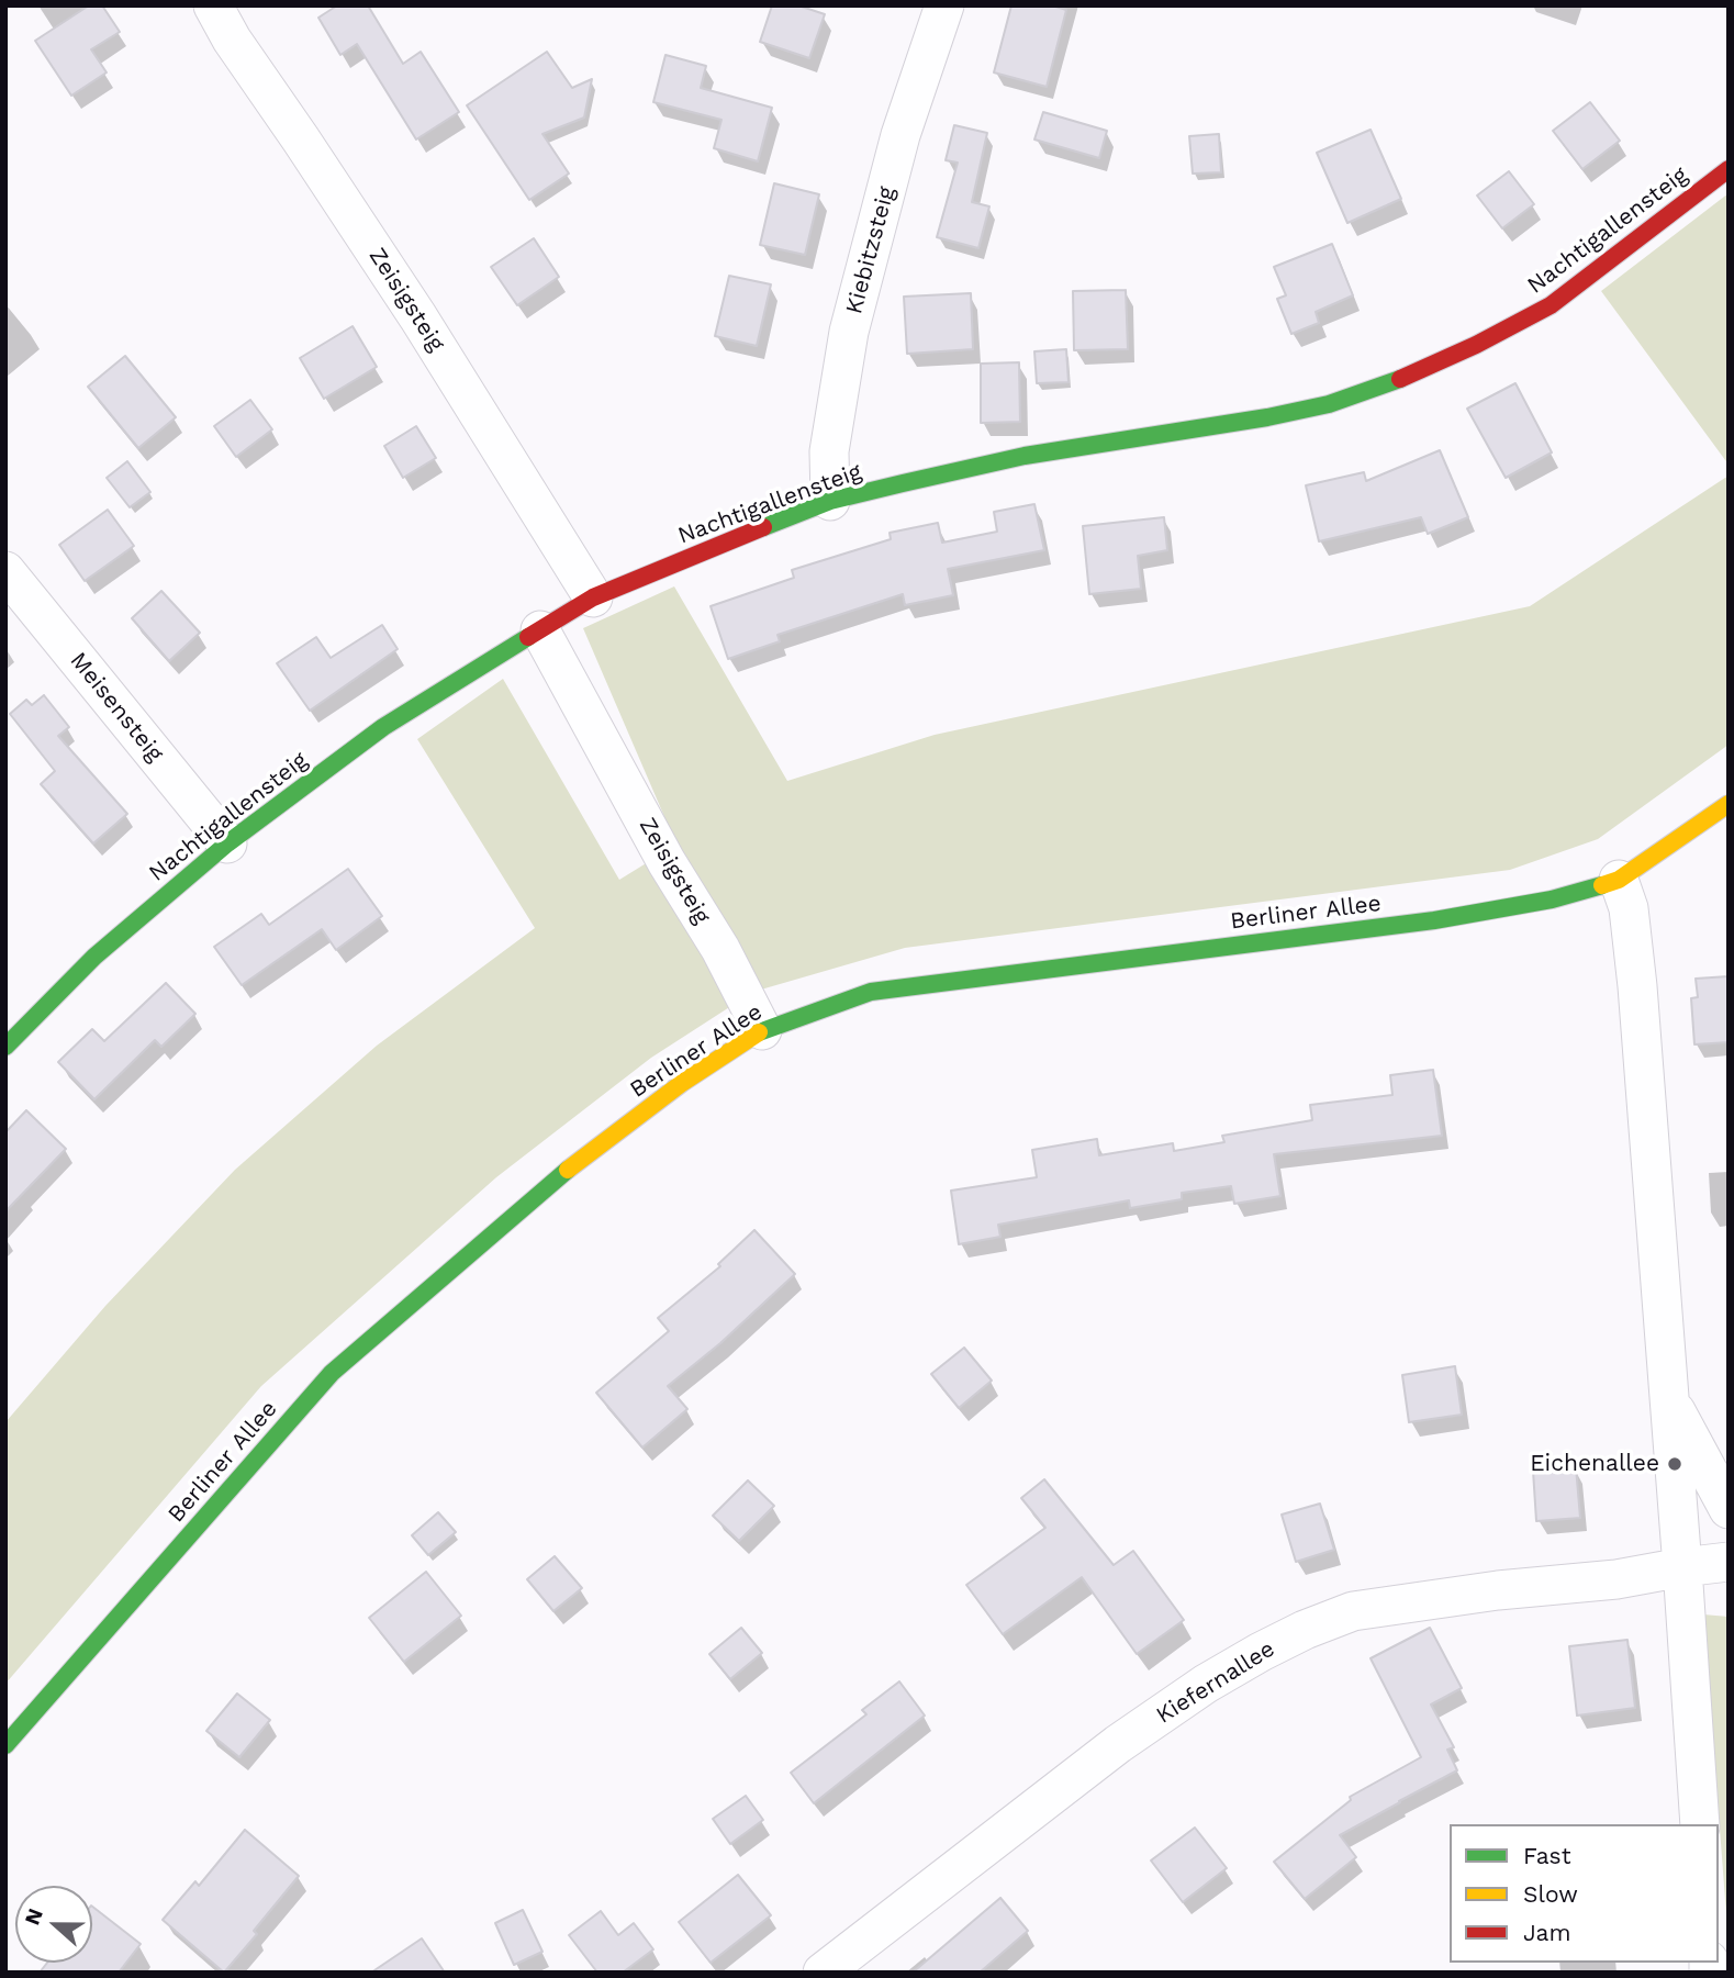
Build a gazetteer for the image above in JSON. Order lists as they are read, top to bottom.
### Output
{
  "streets": {
    "main road": ["Nachtigallensteig", "Berliner Allee"],
    "street": [
      "Kiebitzsteig",
      "Zeisigsteig",
      "Meisensteig",
      "Kiefernallee"
    ]
  },
  "crossings": [
    ["Nachtigallensteig", "Kiebitzsteig"],
    ["Nachtigallensteig", "Zeisigsteig"],
    ["Nachtigallensteig", "Meisensteig"],
    ["Zeisigsteig", "Berliner Allee"]
  ],
  "places": ["Eichenallee"],
  "legend": ["Fast", "Slow", "Jam"],
  "north": "left"
}
